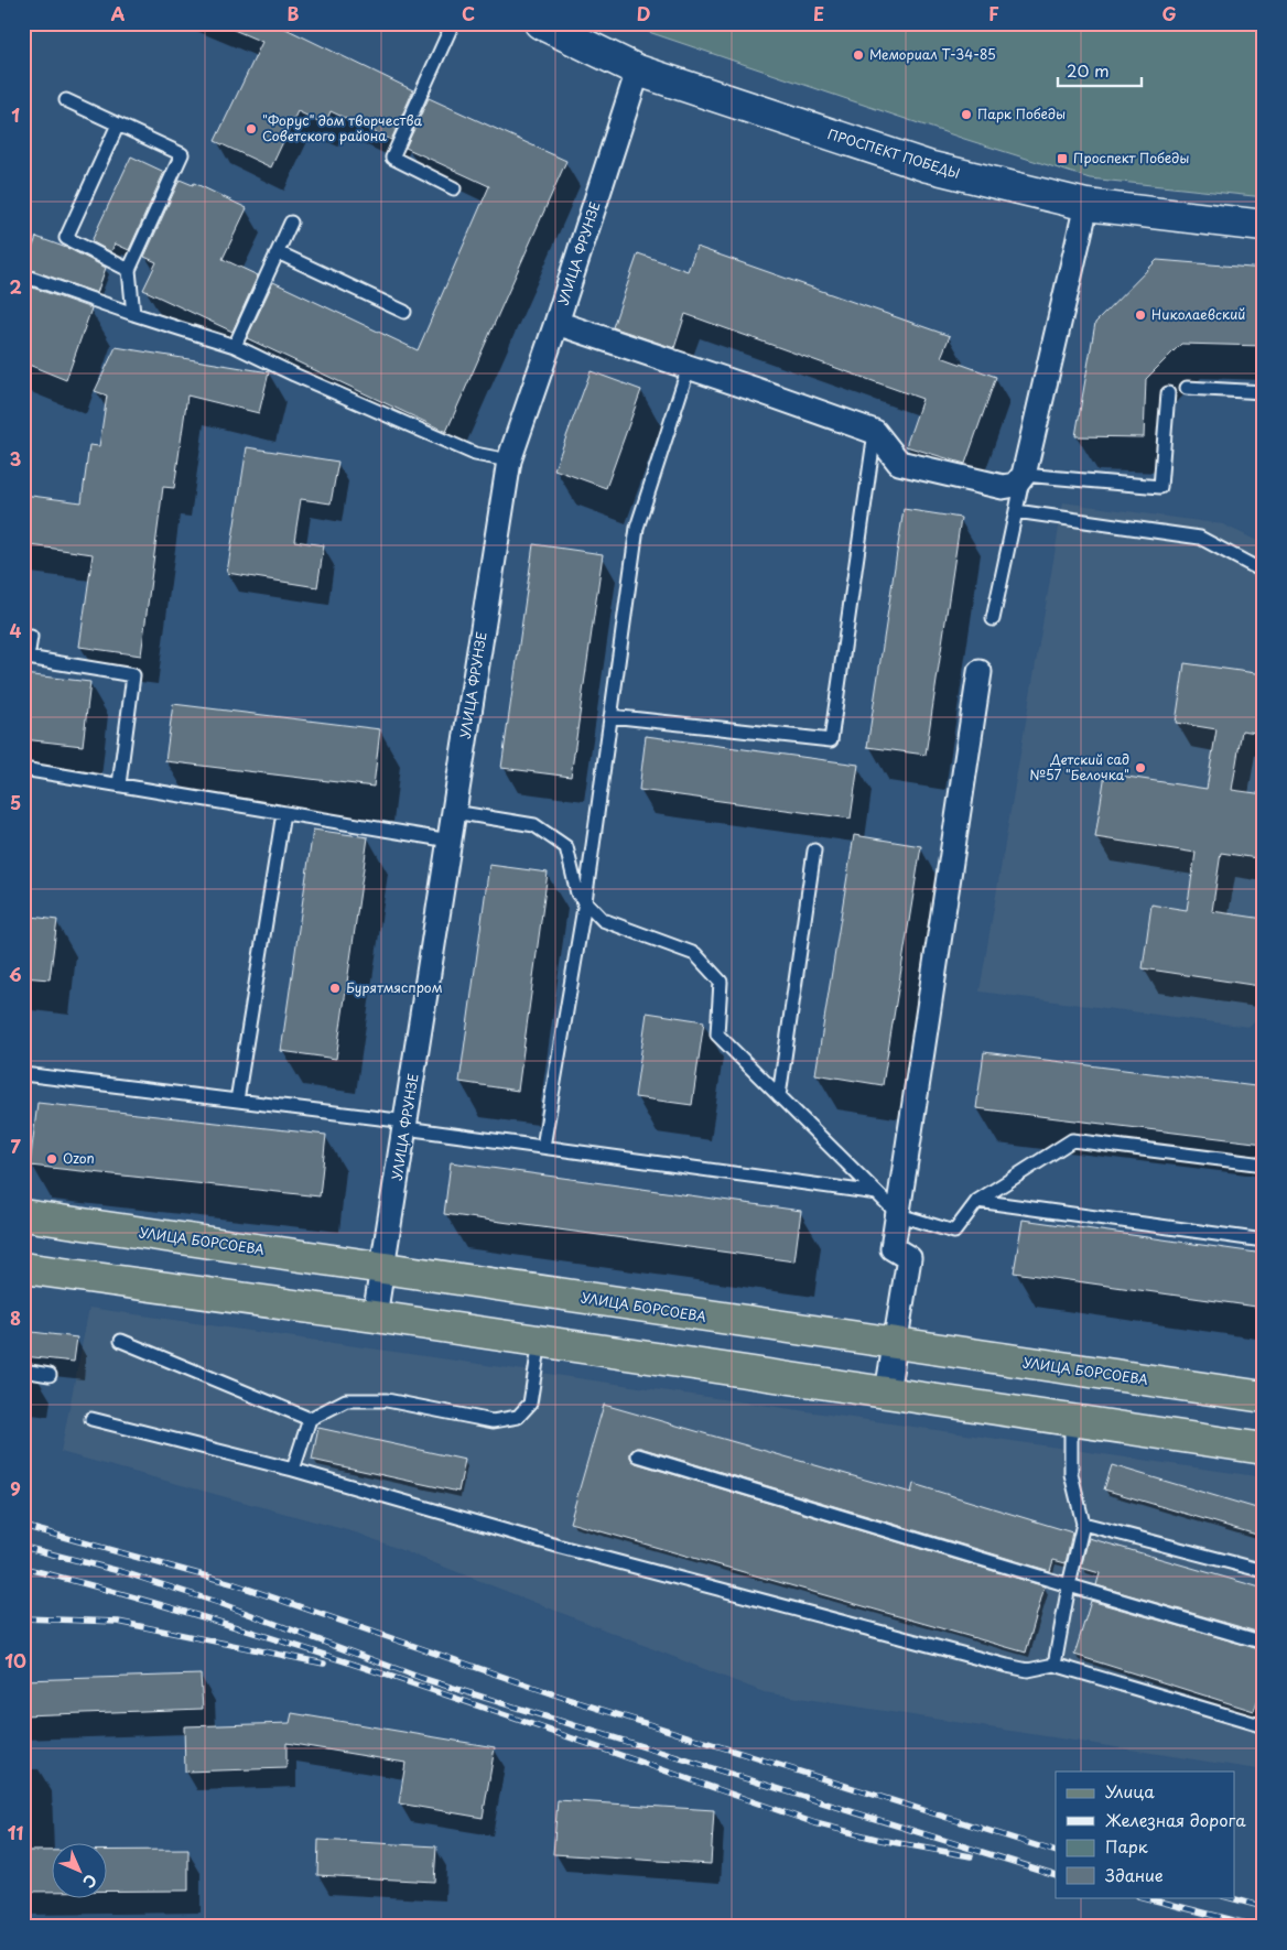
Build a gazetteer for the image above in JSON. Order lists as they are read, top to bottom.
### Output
{
  "streets": {
    "main road": ["УЛИЦА БОРСОЕВА"],
    "street": ["ПРОСПЕКТ ПОБЕДЫ", "УЛИЦА ФРУНЗЕ"]
  },
  "crossings": [
    ["ПРОСПЕКТ ПОБЕДЫ", "УЛИЦА ФРУНЗЕ"],
    ["УЛИЦА ФРУНЗЕ", "УЛИЦА БОРСОЕВА"]
  ],
  "places": {
    "other": [
      "Мемориал Т-34-85",
      "Парк Победы",
      "\"Форус\" дом творчества Советского района",
      "Николаевский",
      "Детский сад №57 \"Белочка\"",
      "Бурятмяспром",
      "Ozon"
    ],
    "transit": ["Проспект Победы"]
  },
  "legend": [
    "Улица",
    "Железная дорога",
    "Парк",
    "Здание"
  ],
  "scale_bar": "20 m",
  "north": "bottom right",
  "grid": {
    "columns": [
      "A",
      "B",
      "C",
      "D",
      "E",
      "F",
      "G"
    ],
    "rows": [
      "1",
      "2",
      "3",
      "4",
      "5",
      "6",
      "7",
      "8",
      "9",
      "10",
      "11"
    ]
  }
}
